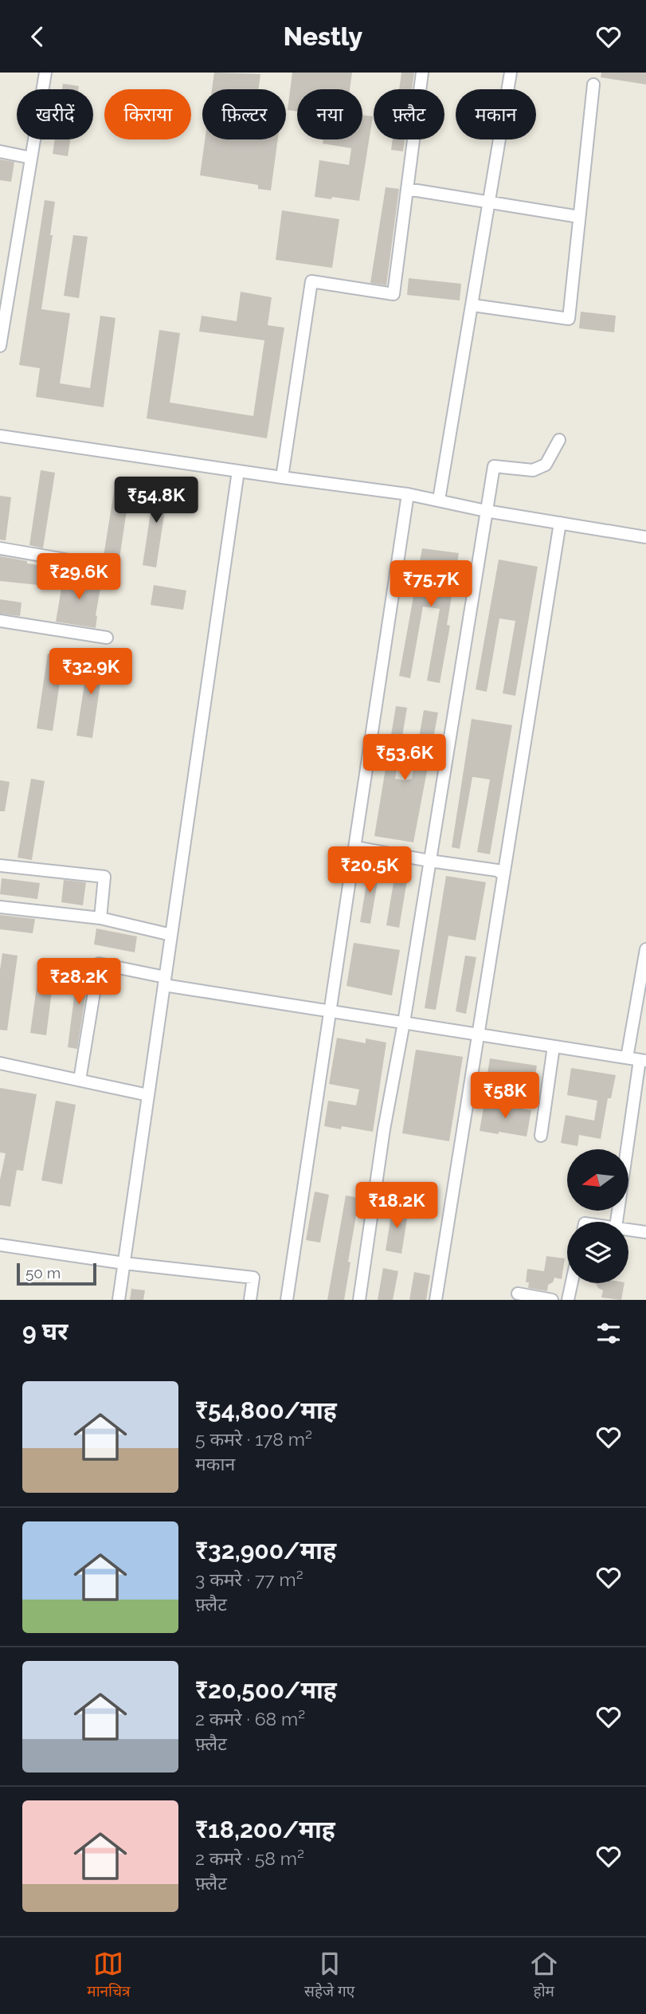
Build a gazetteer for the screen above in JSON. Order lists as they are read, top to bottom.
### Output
{
  "scale_bar": "50 m",
  "north": "left",
  "page": {
    "header": "Nestly",
    "chip": [
      "खरीदें",
      "किराया",
      "फ़िल्टर",
      "नया",
      "फ़्लैट",
      "मकान"
    ],
    "price": [
      "₹54.8K",
      "₹29.6K",
      "₹75.7K",
      "₹32.9K",
      "₹53.6K",
      "₹20.5K",
      "₹28.2K",
      "₹58K",
      "₹18.2K"
    ],
    "scale": "50 m",
    "heading": "9 घर",
    "list": [
      {
        "name": "₹54,800/माह",
        "note": "5 कमरे · 178 m² · मकान"
      },
      {
        "name": "₹32,900/माह",
        "note": "3 कमरे · 77 m² · फ़्लैट"
      },
      {
        "name": "₹20,500/माह",
        "note": "2 कमरे · 68 m² · फ़्लैट"
      },
      {
        "name": "₹18,200/माह",
        "note": "2 कमरे · 58 m² · फ़्लैट"
      }
    ],
    "tabs": ["मानचित्र", "सहेजे गए", "होम"]
  }
}
